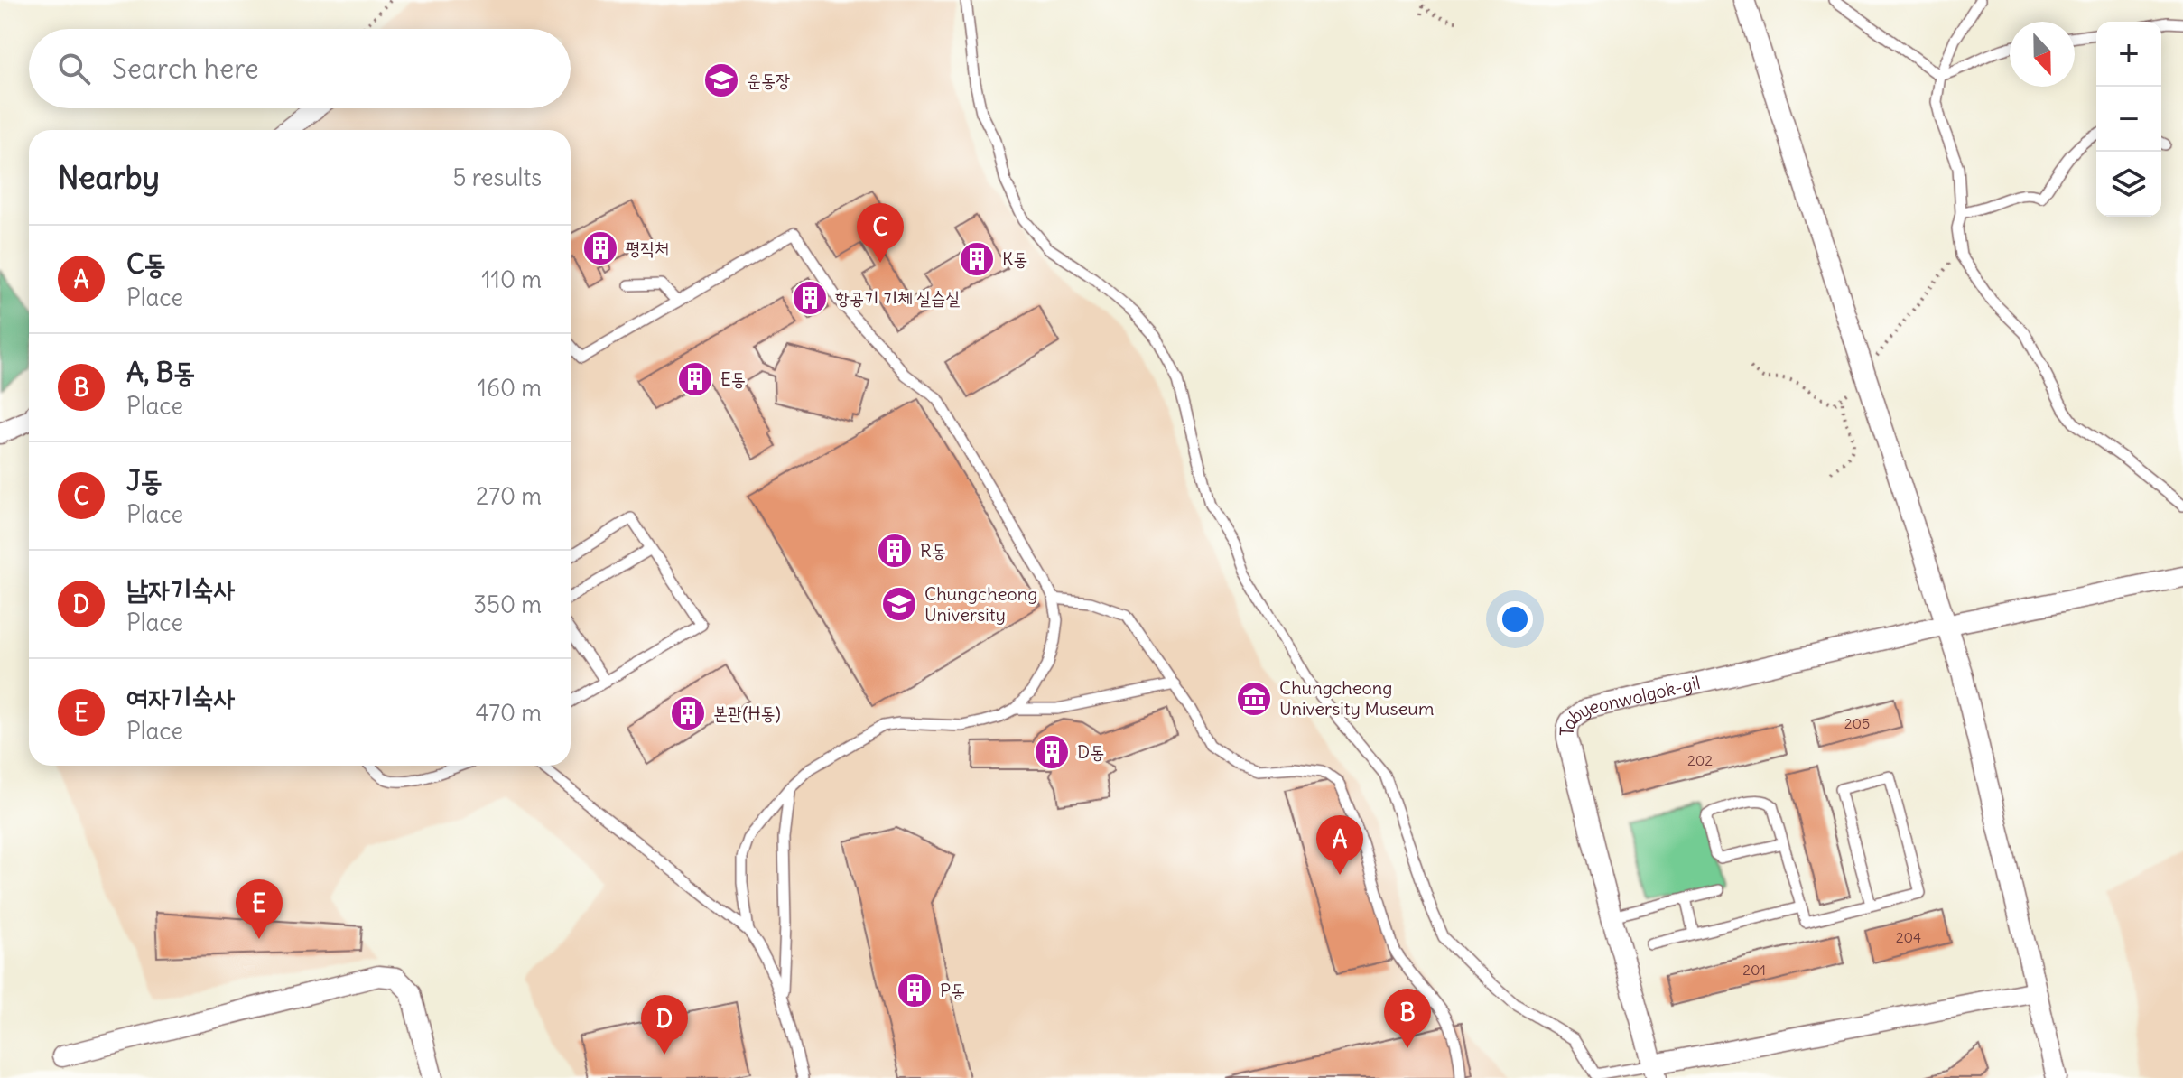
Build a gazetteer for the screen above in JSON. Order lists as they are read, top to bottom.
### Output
{
  "streets": {
    "street": ["Tabyeonwolgok-gil"]
  },
  "places": {
    "school or university": ["운동장", "Chungcheong University"],
    "building": [
      "평직처",
      "K동",
      "항공기 기체 실습실",
      "E동",
      "R동",
      "본관(H동)",
      "D동",
      "P동"
    ],
    "museum": ["Chungcheong University Museum"]
  },
  "house_numbers": [
    "205",
    "202",
    "204",
    "201"
  ],
  "north": "bottom",
  "page": {
    "map_buttons": ["+", "−"],
    "search": "Search here",
    "heading": ["Nearby", "5 results"],
    "pins": [
      "C",
      "A",
      "E",
      "B",
      "D"
    ],
    "list": [
      {
        "mark": "A",
        "name": "C동",
        "note": "Place",
        "value": "110 m"
      },
      {
        "mark": "B",
        "name": "A, B동",
        "note": "Place",
        "value": "160 m"
      },
      {
        "mark": "C",
        "name": "J동",
        "note": "Place",
        "value": "270 m"
      },
      {
        "mark": "D",
        "name": "남자기숙사",
        "note": "Place",
        "value": "350 m"
      },
      {
        "mark": "E",
        "name": "여자기숙사",
        "note": "Place",
        "value": "470 m"
      }
    ]
  }
}
